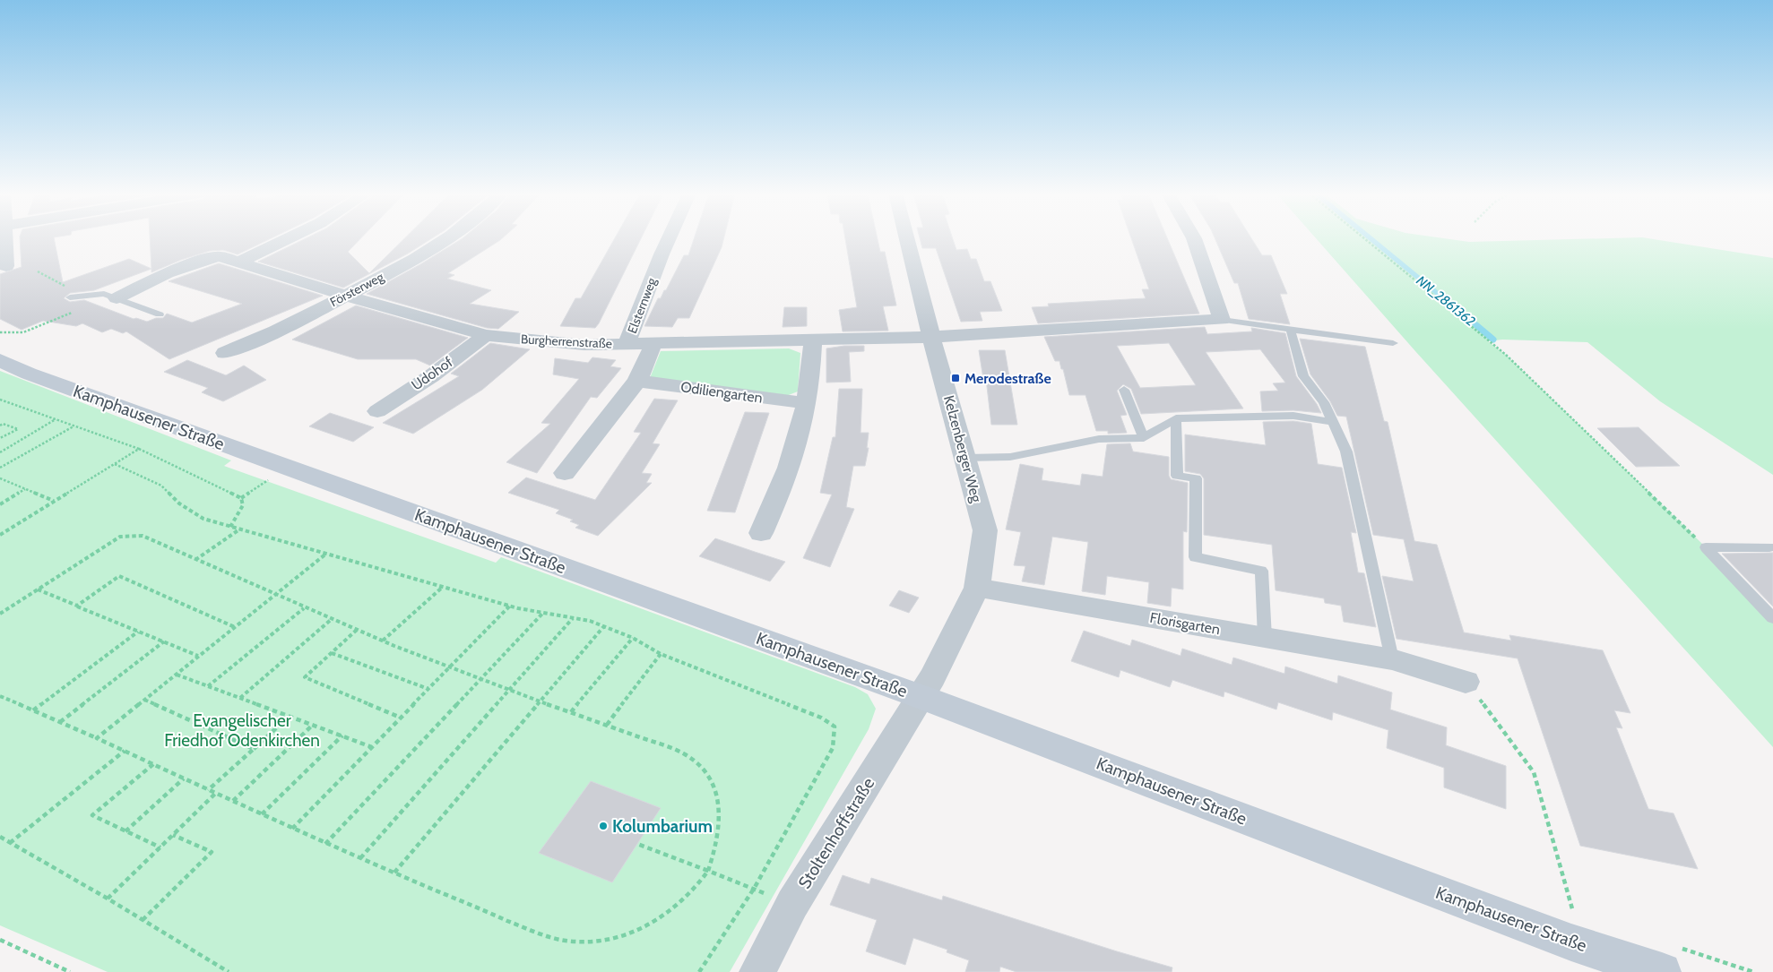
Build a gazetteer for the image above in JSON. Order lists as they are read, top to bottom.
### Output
{
  "streets": {
    "main road": ["Kamphausener Straße"],
    "street": [
      "Försterweg",
      "Elsternweg",
      "Burgherrenstraße",
      "Udohof",
      "Odiliengarten",
      "Kelzenberger Weg",
      "Florisgarten",
      "Stoltenhoffstraße"
    ]
  },
  "crossings": [
    ["Försterweg", "Burgherrenstraße"],
    ["Elsternweg", "Burgherrenstraße"],
    ["Elsternweg", "Odiliengarten"],
    ["Burgherrenstraße", "Udohof"],
    ["Burgherrenstraße", "Kelzenberger Weg"],
    ["Kamphausener Straße", "Kelzenberger Weg"],
    ["Kamphausener Straße", "Stoltenhoffstraße"],
    ["Kelzenberger Weg", "Florisgarten"],
    ["Kelzenberger Weg", "Stoltenhoffstraße"]
  ],
  "water": ["NN_2861362"],
  "parks": ["Evangelischer Friedhof Odenkirchen"],
  "places": {
    "transit": ["Merodestraße"],
    "other": ["Kolumbarium"]
  }
}
